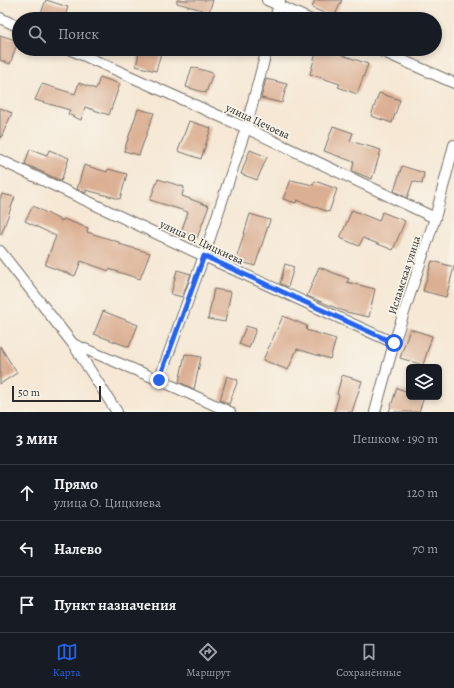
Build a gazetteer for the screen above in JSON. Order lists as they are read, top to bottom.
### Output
{
  "streets": {
    "street": ["улица Цечоева", "улица О. Цицкиева", "Исламская улица"]
  },
  "crossings": [
    ["улица Цечоева", "Исламская улица"],
    ["улица О. Цицкиева", "Исламская улица"]
  ],
  "scale_bar": "50 m",
  "page": {
    "search": "Поиск",
    "scale": "50 m",
    "heading": ["3 мин", "Пешком · 190 m"],
    "list": [
      ["Прямо", "улица О. Цицкиева", "120 m"],
      ["Налево", "70 m"],
      "Пункт назначения"
    ],
    "nav": ["Карта", "Маршрут", "Сохранённые"]
  }
}
